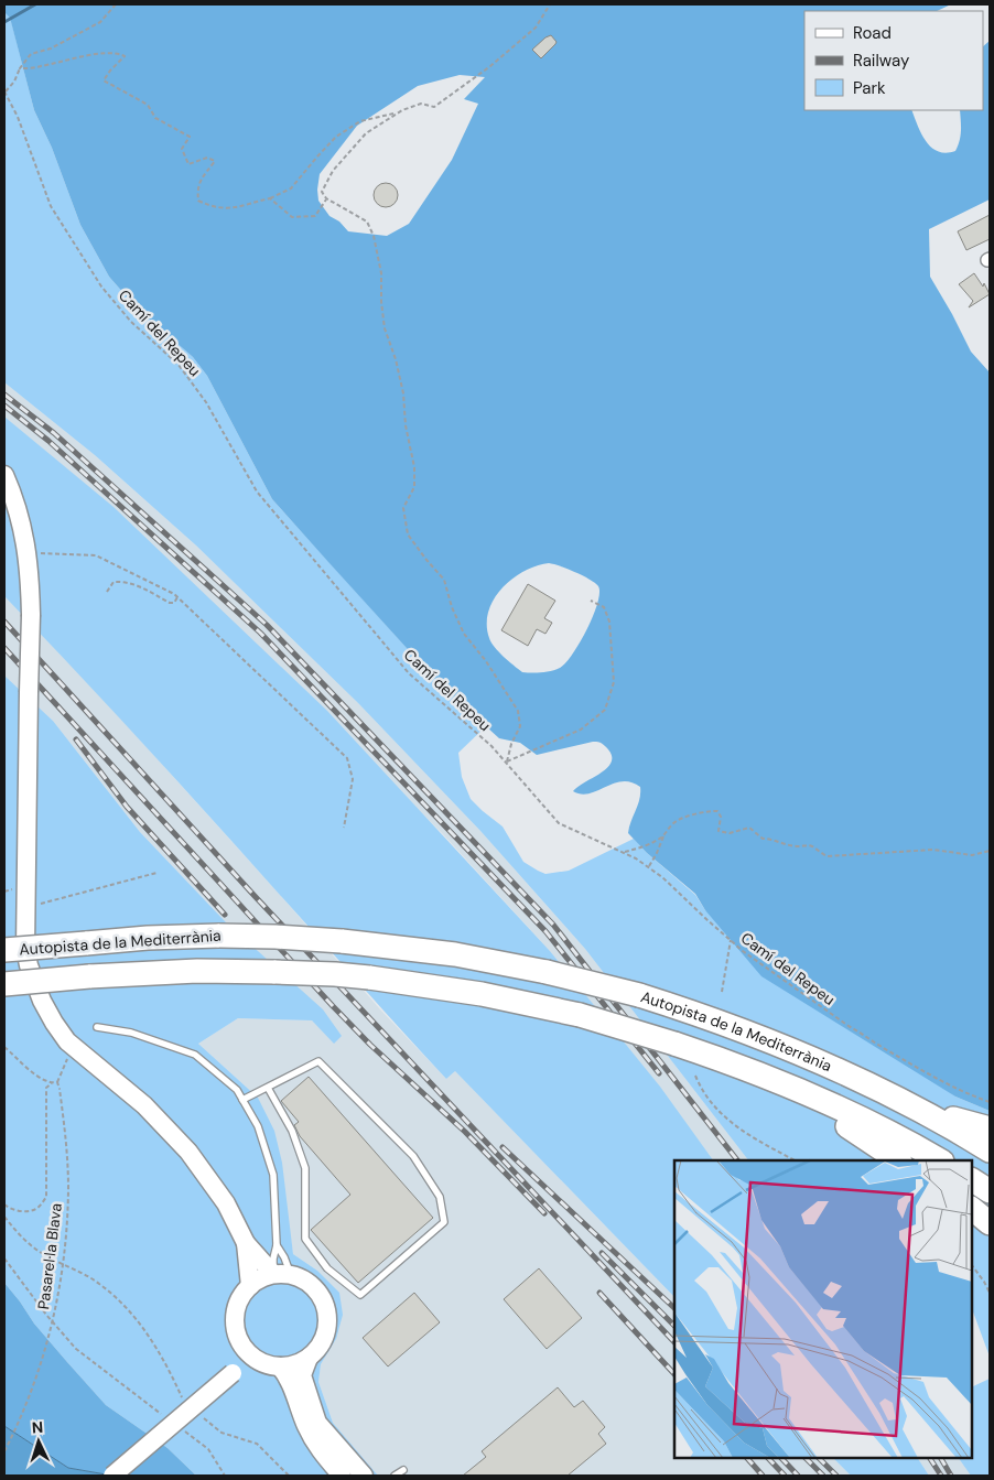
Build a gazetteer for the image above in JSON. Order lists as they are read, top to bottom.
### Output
{
  "streets": {
    "highway": ["Autopista de la Mediterrània"],
    "path": ["Camí del Repeu", "Pasarel·la Blava"]
  },
  "legend": ["Road", "Railway", "Park"],
  "north": "top"
}
